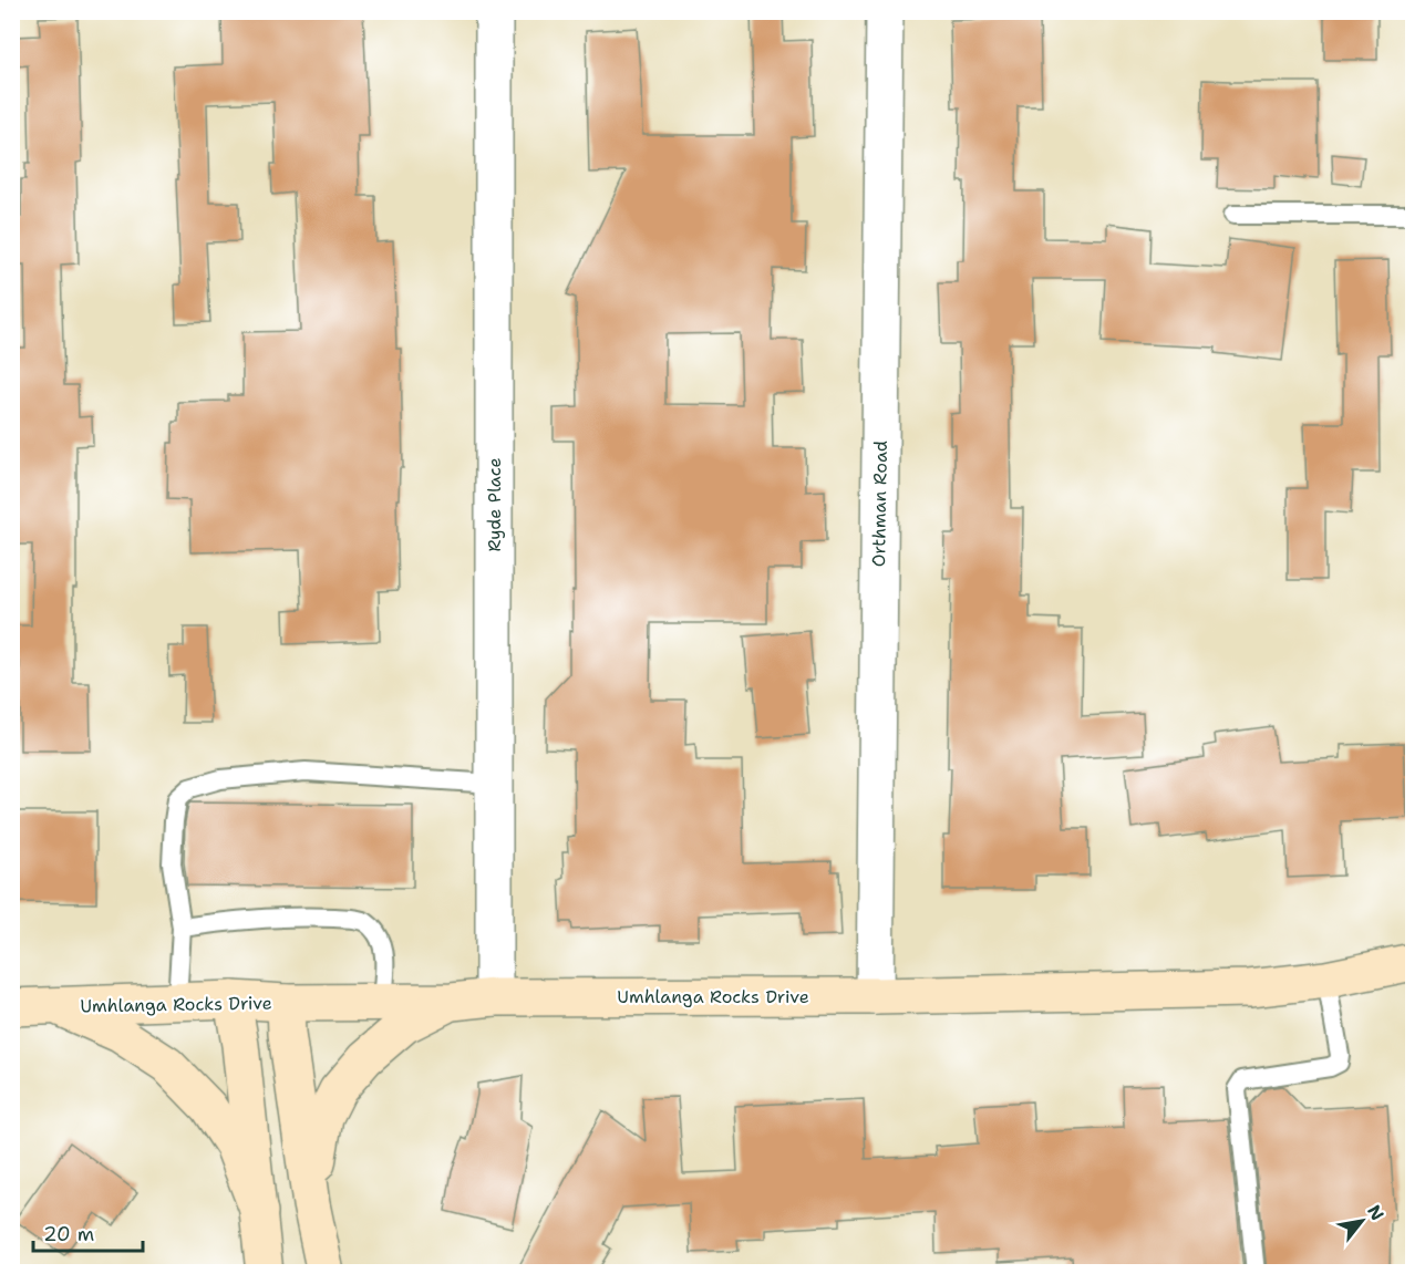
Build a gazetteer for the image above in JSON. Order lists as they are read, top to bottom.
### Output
{
  "streets": {
    "main road": ["Umhlanga Rocks Drive"],
    "street": ["Orthman Road", "Ryde Place"]
  },
  "crossings": [
    ["Orthman Road", "Umhlanga Rocks Drive"],
    ["Ryde Place", "Umhlanga Rocks Drive"]
  ],
  "scale_bar": "20 m",
  "north": "top right"
}
